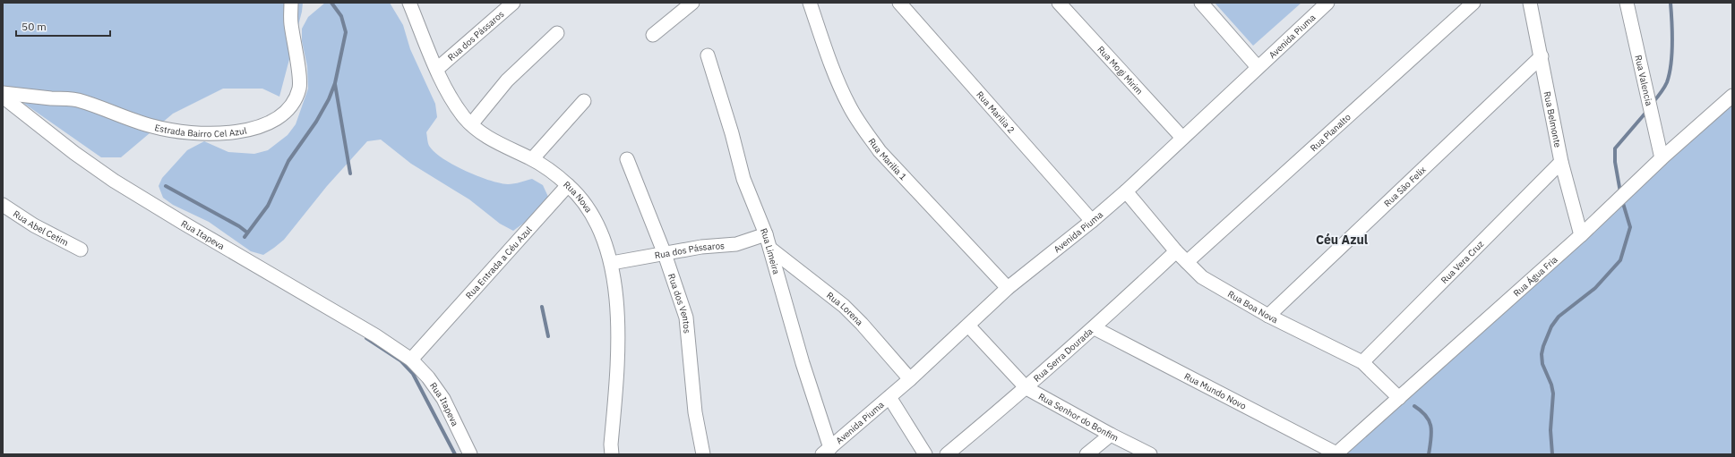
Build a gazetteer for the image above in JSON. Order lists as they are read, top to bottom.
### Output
{
  "streets": {
    "street": [
      "Rua dos Pássaros",
      "Avenida Piuma",
      "Rua Mogi Mirim",
      "Rua Valencia",
      "Rua Marilia 2",
      "Rua Belmonte",
      "Estrada Bairro Cel Azul",
      "Rua Planalto",
      "Rua Marilia 1",
      "Rua São Felix",
      "Rua Nova",
      "Rua Abel Cetim",
      "Rua Itapeva",
      "Rua Limeira",
      "Rua Entrada a Céu Azul",
      "Rua Vera Cruz",
      "Rua Água Fria",
      "Rua dos Ventos",
      "Rua Boa Nova",
      "Rua Lorena",
      "Rua Serra Dourada",
      "Rua Mundo Novo",
      "Rua Senhor do Bonfim"
    ]
  },
  "crossings": [
    ["Rua dos Pássaros", "Rua Nova"],
    ["Rua dos Pássaros", "Rua Limeira"],
    ["Rua dos Pássaros", "Rua dos Ventos"],
    ["Avenida Piuma", "Rua Mogi Mirim"],
    ["Avenida Piuma", "Rua Marilia 2"],
    ["Avenida Piuma", "Rua Marilia 1"],
    ["Avenida Piuma", "Rua Limeira"],
    ["Avenida Piuma", "Rua Boa Nova"],
    ["Avenida Piuma", "Rua Lorena"],
    ["Avenida Piuma", "Rua Senhor do Bonfim"],
    ["Rua Valencia", "Rua Água Fria"],
    ["Rua Belmonte", "Rua São Felix"],
    ["Rua Belmonte", "Rua Vera Cruz"],
    ["Rua Belmonte", "Rua Água Fria"],
    ["Rua Planalto", "Rua Boa Nova"],
    ["Rua São Felix", "Rua Boa Nova"],
    ["Rua Nova", "Rua Entrada a Céu Azul"],
    ["Rua Itapeva", "Rua Entrada a Céu Azul"],
    ["Rua Limeira", "Rua Lorena"],
    ["Rua Vera Cruz", "Rua Boa Nova"],
    ["Rua Água Fria", "Rua Boa Nova"],
    ["Rua Água Fria", "Rua Mundo Novo"],
    ["Rua Boa Nova", "Rua Serra Dourada"],
    ["Rua Serra Dourada", "Rua Mundo Novo"],
    ["Rua Serra Dourada", "Rua Senhor do Bonfim"]
  ],
  "districts": ["Céu Azul"],
  "scale_bar": "50 m"
}
